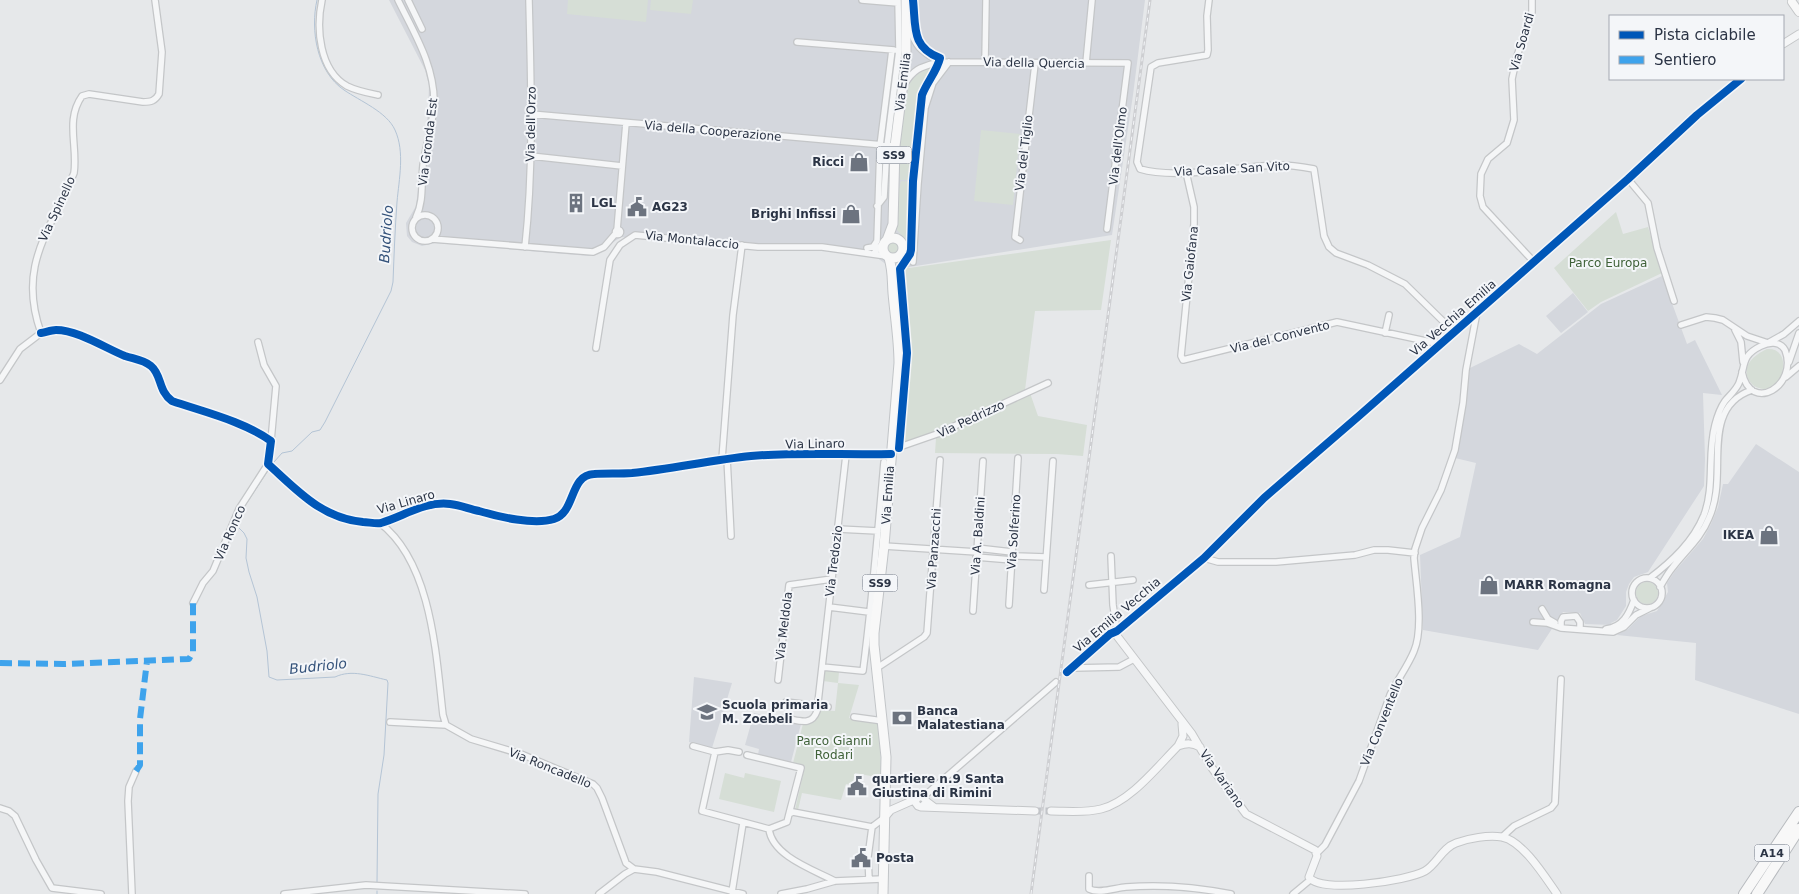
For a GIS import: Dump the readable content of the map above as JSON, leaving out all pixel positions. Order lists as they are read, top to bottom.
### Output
{
  "streets": {
    "highway": ["A14"],
    "main road": ["Via Emilia", "SS9"],
    "street": [
      "Via Soardi",
      "Via della Quercia",
      "Via dell'Orzo",
      "Via della Cooperazione",
      "Via Gronda Est",
      "Via dell'Olmo",
      "Via del Tiglio",
      "Via Casale San Vito",
      "Via Spinello",
      "Via Montalaccio",
      "Via Gaiofana",
      "Via Vecchia Emilia",
      "Via del Convento",
      "Via Pedrizzo",
      "Via Linaro",
      "Via Solferino",
      "Via Ronco",
      "Via A. Baldini",
      "Via Panzacchi",
      "Via Tredozio",
      "Via Emilia Vecchia",
      "Via Meldola",
      "Via Conventello",
      "Via Roncadello",
      "Via Variano"
    ]
  },
  "crossings": [
    ["Via Soardi", "Via Vecchia Emilia"],
    ["Via della Quercia", "Via Emilia"],
    ["Via della Quercia", "Via dell'Olmo"],
    ["Via della Quercia", "Via del Tiglio"],
    ["Via Emilia", "Via della Cooperazione"],
    ["Via Emilia", "Via Montalaccio"],
    ["Via Emilia", "Via Pedrizzo"],
    ["Via Emilia", "Via Linaro"],
    ["Via Emilia", "Via Panzacchi"],
    ["Via dell'Orzo", "Via della Cooperazione"],
    ["Via dell'Orzo", "Via Gronda Est"],
    ["Via Casale San Vito", "Via Gaiofana"],
    ["Via Casale San Vito", "Via Vecchia Emilia"],
    ["Via Gaiofana", "Via del Convento"],
    ["Via Vecchia Emilia", "Via del Convento"],
    ["Via Vecchia Emilia", "Via Emilia Vecchia"],
    ["Via Vecchia Emilia", "Via Conventello"],
    ["Via Pedrizzo", "Via Linaro"],
    ["Via Linaro", "Via Ronco"],
    ["Via Linaro", "Via Tredozio"],
    ["Via Tredozio", "Via Meldola"],
    ["Via Emilia Vecchia", "Via Variano"],
    ["Via Conventello", "Via Variano"]
  ],
  "water": ["Budriolo"],
  "parks": ["Parco Europa", "Parco Gianni Rodari"],
  "places": {
    "shop": [
      "Ricci",
      "Brighi Infissi",
      "IKEA",
      "MARR Romagna"
    ],
    "building": ["LGL"],
    "public building": ["AG23", "quartiere n.9 Santa Giustina di Rimini", "Posta"],
    "school or university": ["Scuola primaria M. Zoebeli"],
    "bank": ["Banca Malatestiana"]
  },
  "legend": ["Pista ciclabile", "Sentiero"]
}
